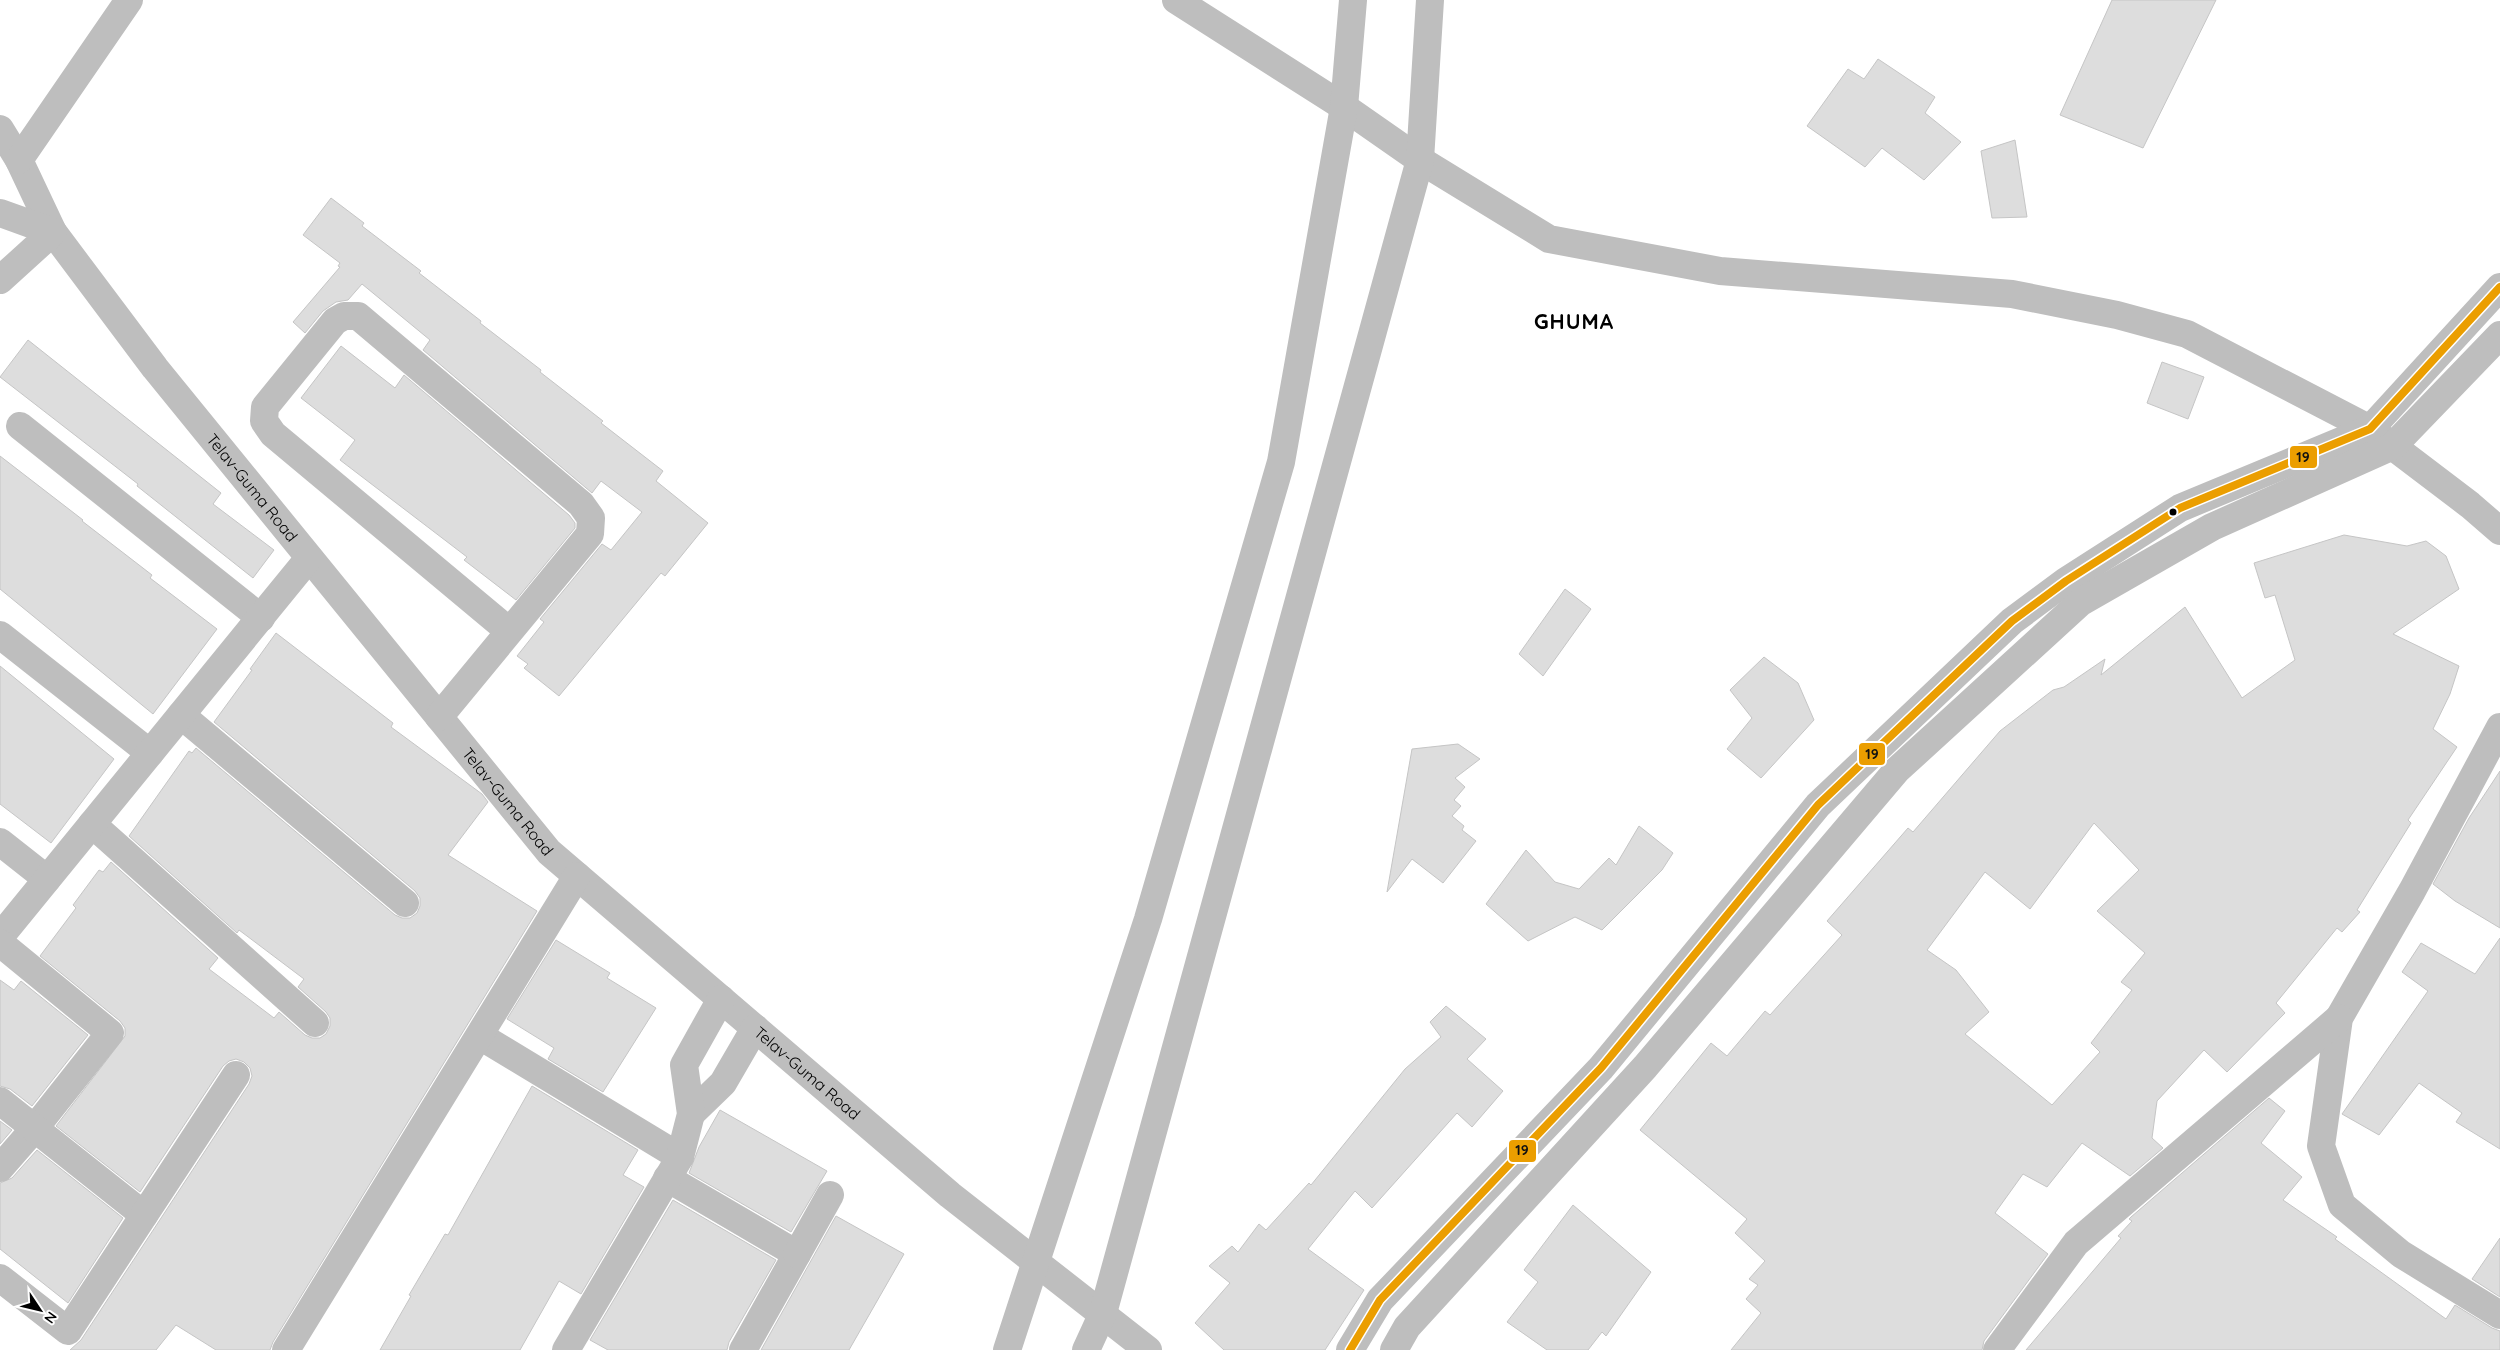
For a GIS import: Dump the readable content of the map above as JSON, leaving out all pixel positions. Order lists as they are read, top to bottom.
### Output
{
  "streets": {
    "street": ["Telav-Guma Road"]
  },
  "districts": ["GHUMA"],
  "lines": ["transit line 19"],
  "north": "bottom right"
}
